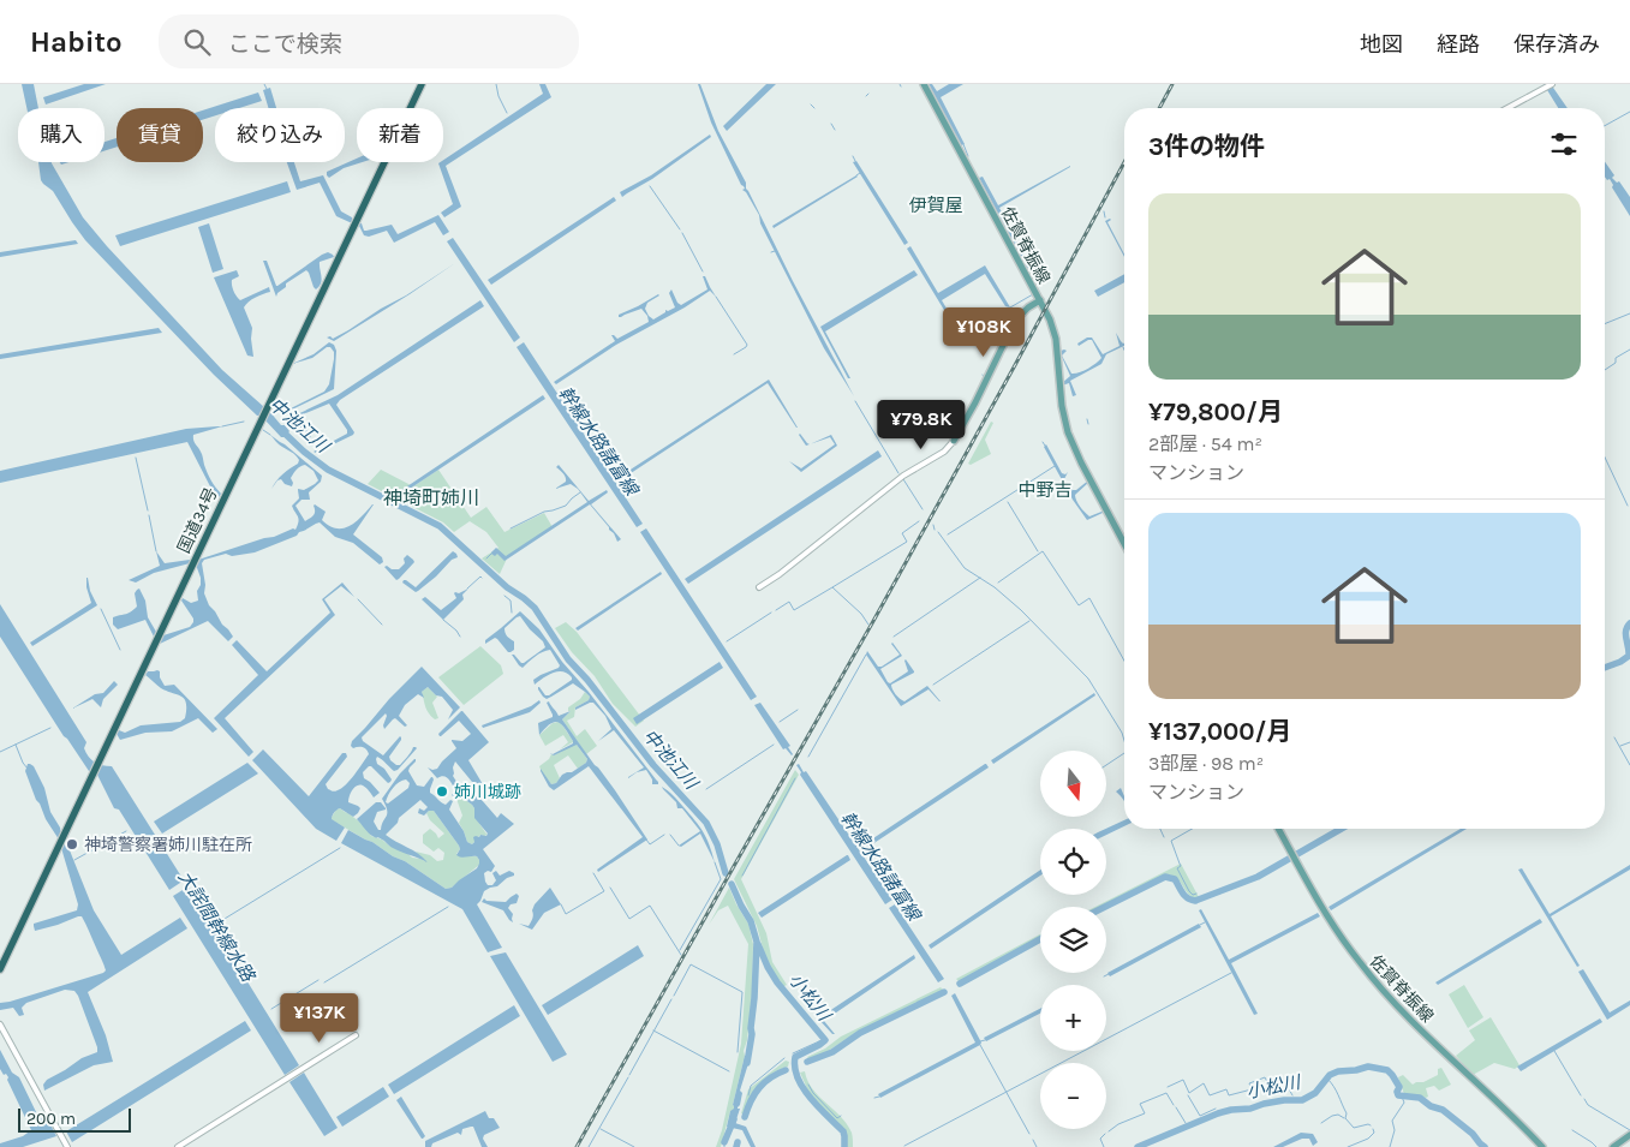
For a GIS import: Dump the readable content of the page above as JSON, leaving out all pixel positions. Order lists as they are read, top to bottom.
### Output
{
  "streets": {
    "highway": ["国道34号"],
    "main road": ["佐賀脊振線"]
  },
  "districts": ["伊賀屋", "中野吉", "神埼町姉川"],
  "water": [
    "中池江川",
    "幹線水路諸富線",
    "大詫間幹線水路",
    "小松川"
  ],
  "places": ["姉川城跡", "神埼警察署姉川駐在所"],
  "scale_bar": "200 m",
  "north": "bottom",
  "page": {
    "header": "Habito",
    "search": "ここで検索",
    "nav": ["地図", "経路", "保存済み"],
    "chip": [
      "購入",
      "賃貸",
      "絞り込み",
      "新着"
    ],
    "heading": "3件の物件",
    "list": [
      {
        "name": "¥79,800/月",
        "note": "2部屋 · 54 m² · マンション"
      },
      {
        "name": "¥137,000/月",
        "note": "3部屋 · 98 m² · マンション"
      }
    ],
    "price": ["¥108K", "¥79.8K", "¥137K"],
    "map_buttons": ["+", "−"],
    "scale": "200 m"
  }
}
